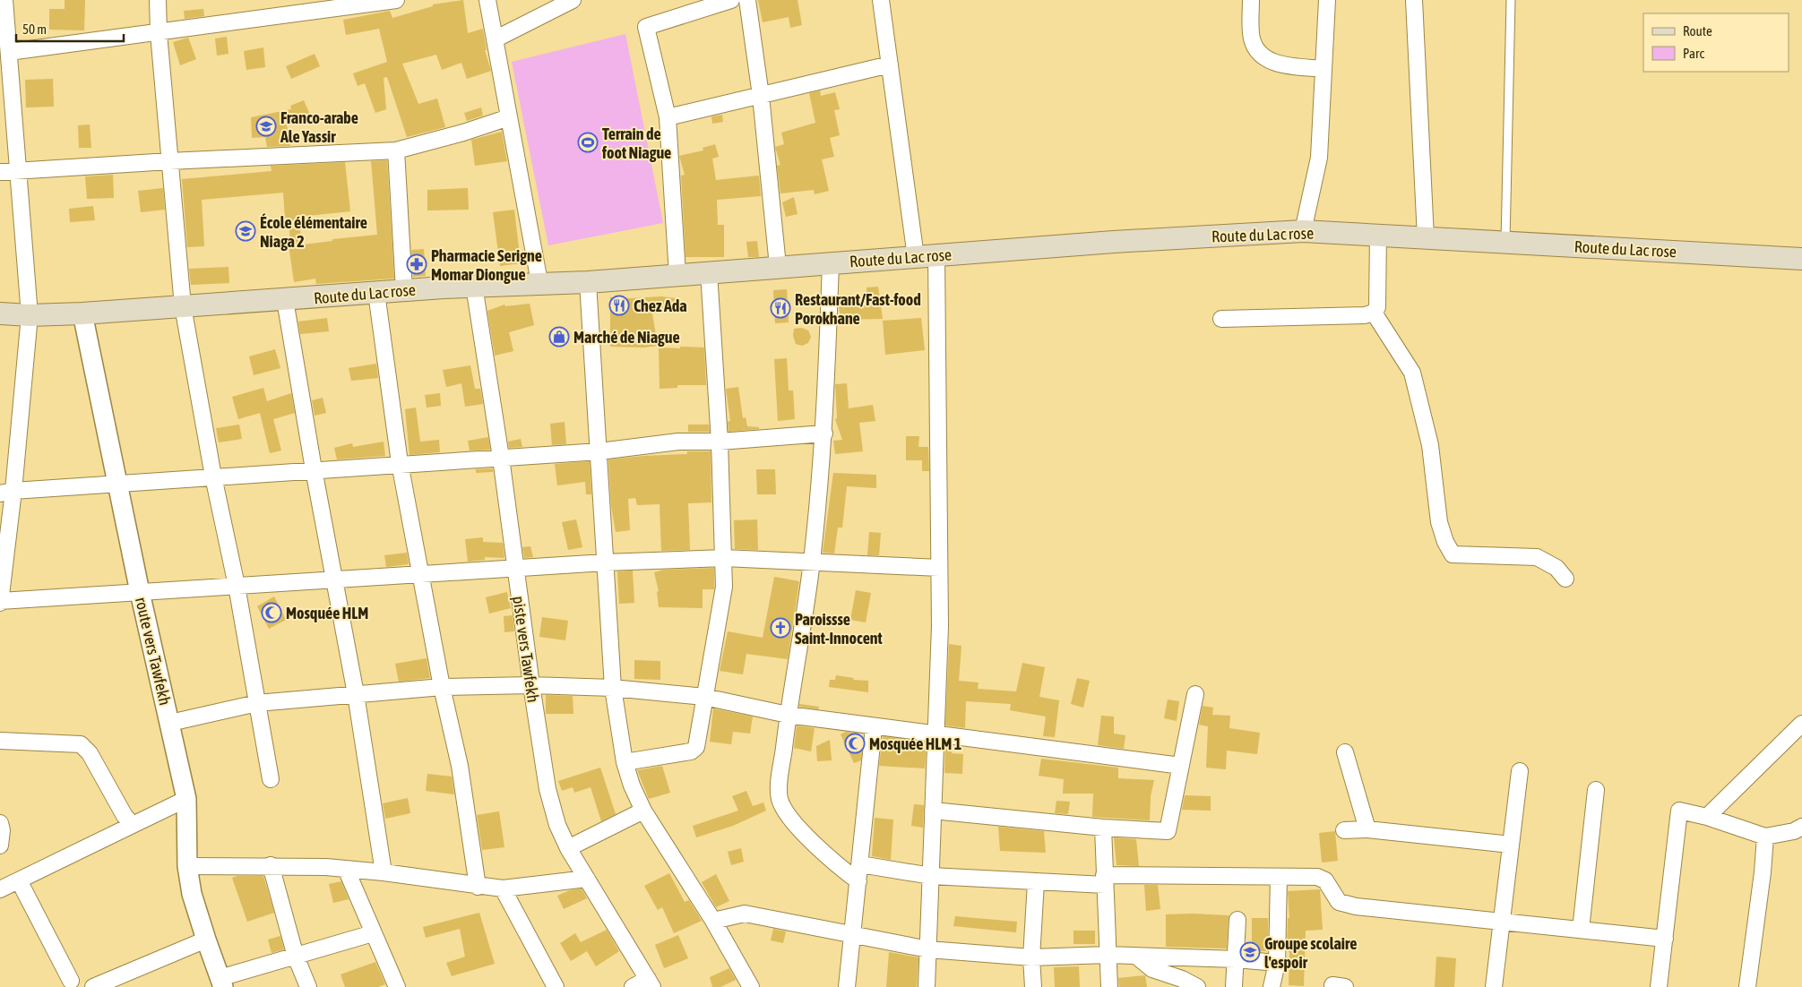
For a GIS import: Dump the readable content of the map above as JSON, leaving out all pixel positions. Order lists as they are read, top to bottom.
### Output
{
  "streets": {
    "main road": ["Route du Lac rose"],
    "street": ["piste vers Tawfekh", "route vers Tawfekh"]
  },
  "crossings": [
    ["Route du Lac rose", "piste vers Tawfekh"],
    ["Route du Lac rose", "route vers Tawfekh"]
  ],
  "places": {
    "school or university": ["Franco-arabe Ale Yassir", "École élémentaire Niaga 2", "Groupe scolaire l'espoir"],
    "sports": ["Terrain de foot Niague"],
    "pharmacy": ["Pharmacie Serigne Momar Diongue"],
    "restaurant": ["Chez Ada", "Restaurant/Fast-food Porokhane"],
    "shop": ["Marché de Niague"],
    "mosque": ["Mosquée HLM", "Mosquée HLM 1"],
    "church": ["Paroissse Saint-Innocent"]
  },
  "legend": ["Route", "Parc"],
  "scale_bar": "50 m"
}
